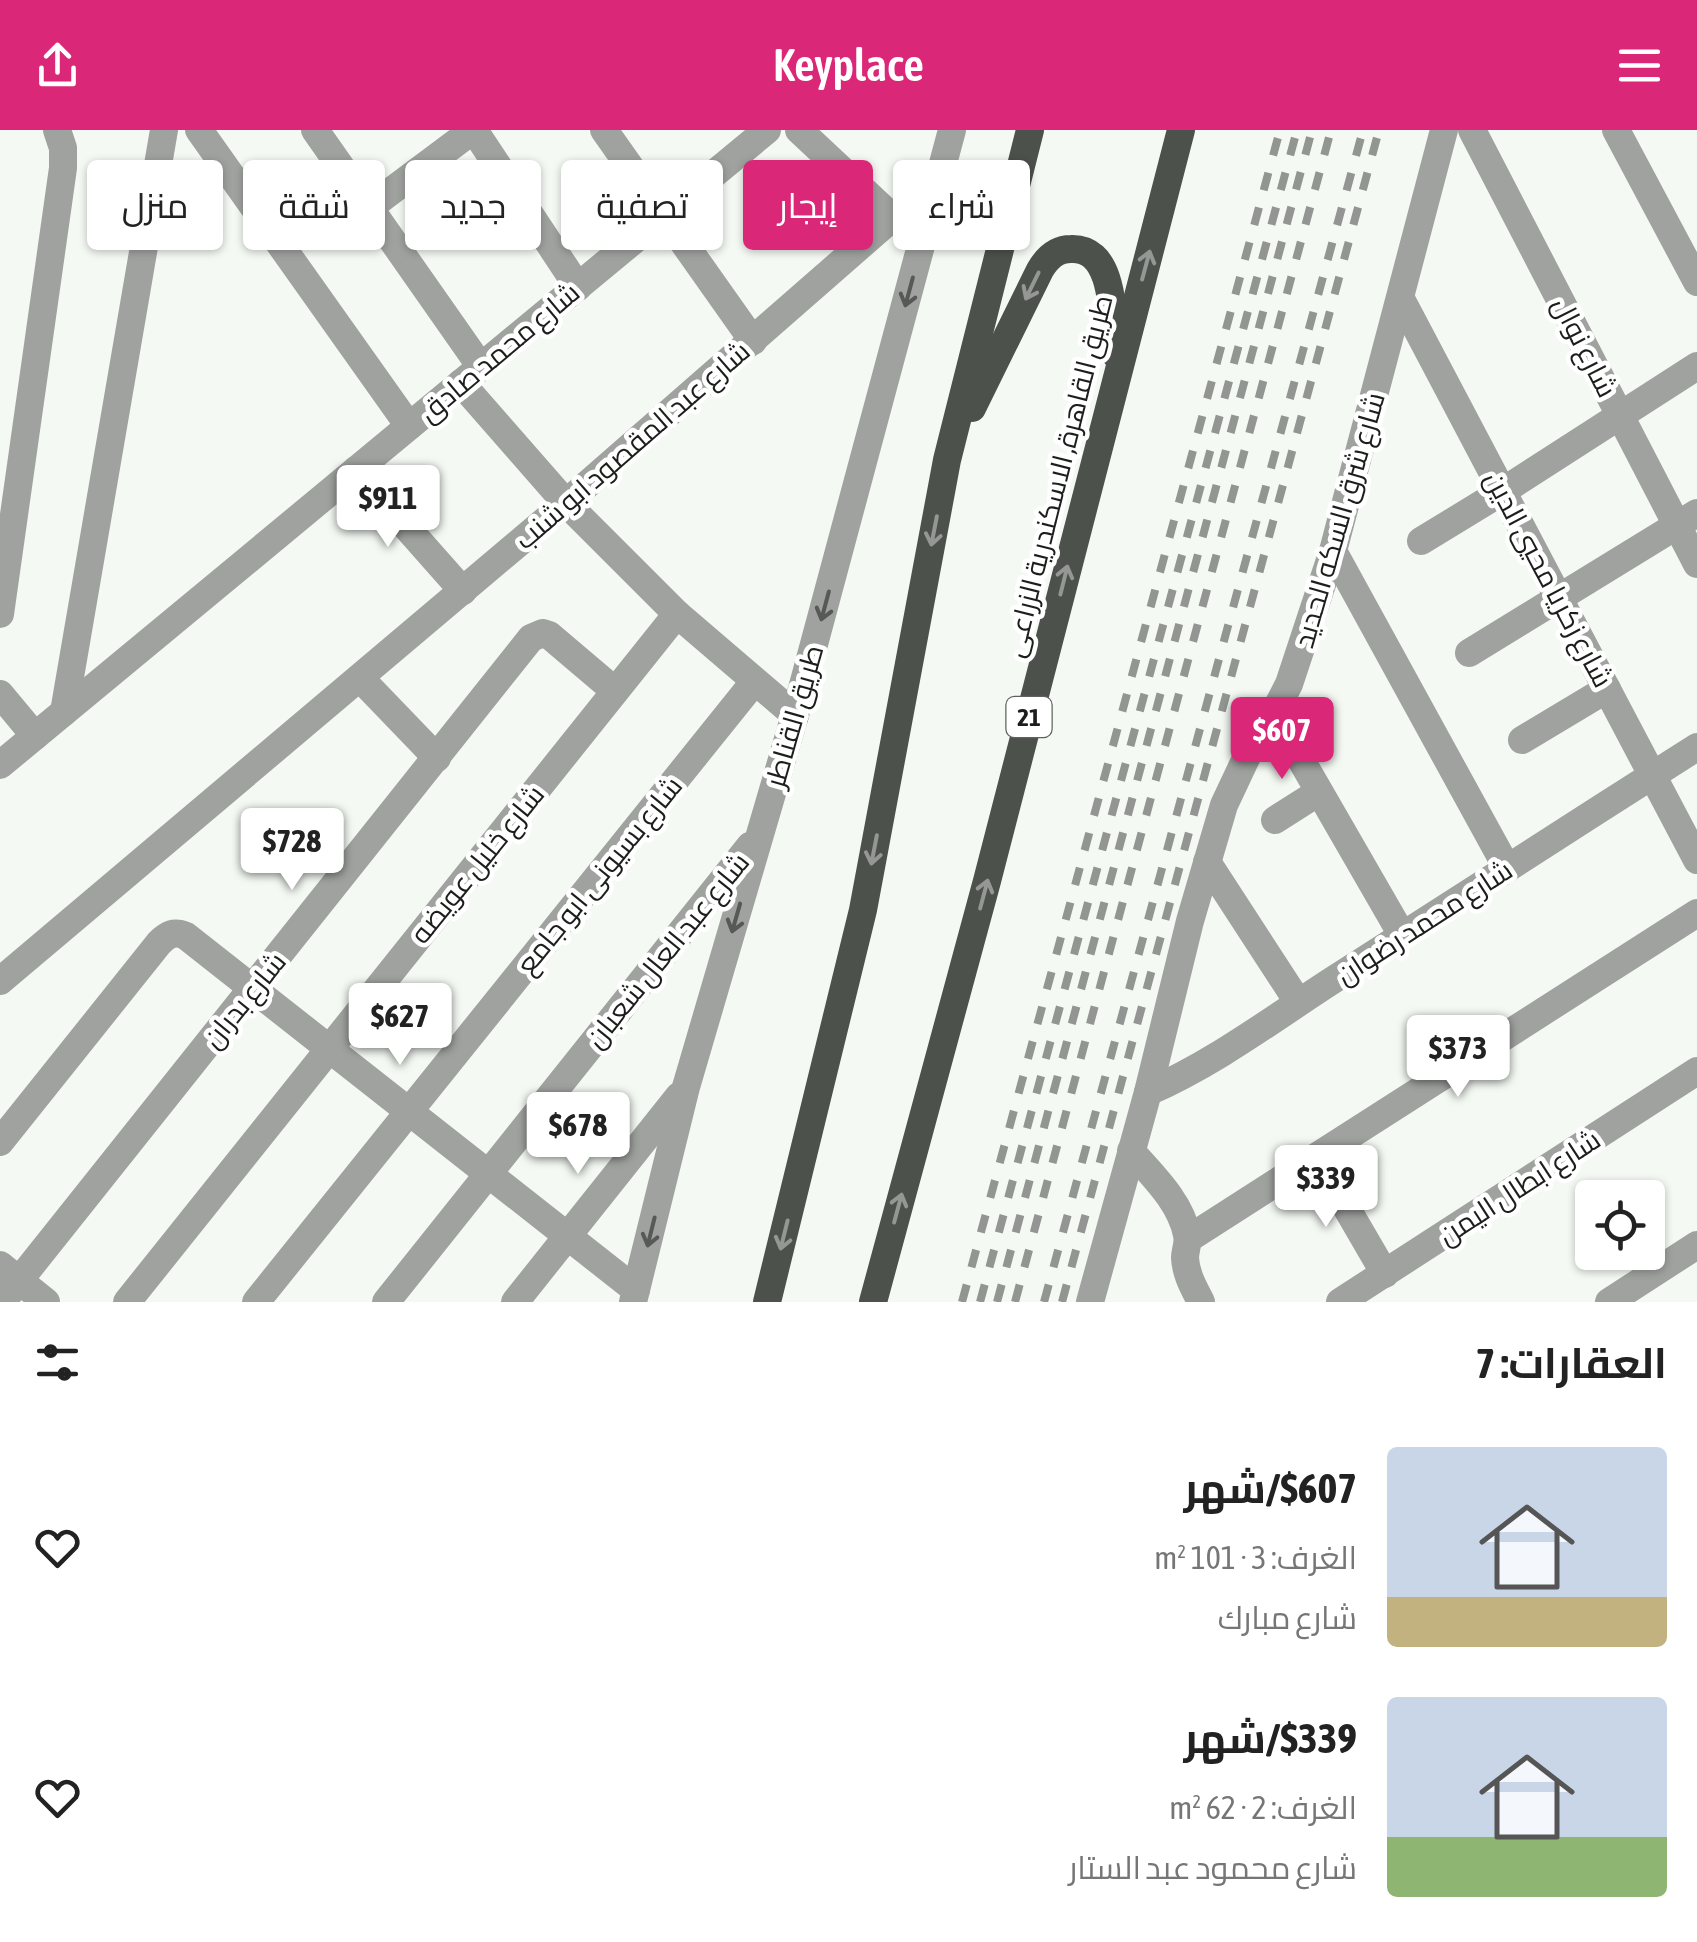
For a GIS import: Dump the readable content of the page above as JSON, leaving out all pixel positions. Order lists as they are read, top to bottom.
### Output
{
  "streets": {
    "highway": ["طريق القاهرة, الاسكندرية الزراعى", "21"],
    "street": [
      "شارع نوال",
      "شارع محمد صادق",
      "شارع عبد المقصود ابو شنب",
      "شارع شرق السكه الحديد",
      "شارع زكريا محيي الدين",
      "طريق القناطر",
      "شارع خليل عويضه",
      "شارع بسيونى ابو جامع",
      "شارع محمد رضوان",
      "شارع عبد العال شعبان",
      "شارع بدران",
      "شارع ابطال اليمن"
    ]
  },
  "crossings": [
    ["شارع شرق السكه الحديد", "شارع زكريا محيي الدين"],
    ["شارع شرق السكه الحديد", "شارع محمد رضوان"],
    ["شارع زكريا محيي الدين", "شارع محمد رضوان"],
    ["طريق القناطر", "شارع عبد العال شعبان"],
    ["شارع خليل عويضه", "شارع بدران"]
  ],
  "one_way": ["طريق القناطر"],
  "page": {
    "header": "Keyplace",
    "chip": [
      "شراء",
      "إيجار",
      "تصفية",
      "جديد",
      "شقة",
      "منزل"
    ],
    "price": [
      "$911",
      "$607",
      "$728",
      "$627",
      "$373",
      "$678",
      "$339"
    ],
    "heading": "العقارات: 7",
    "list": [
      {
        "name": "$607/شهر",
        "note": "الغرف: 3 · 101 m² · شارع مبارك"
      },
      {
        "name": "$339/شهر",
        "note": "الغرف: 2 · 62 m² · شارع محمود عبد الستار"
      }
    ]
  }
}
